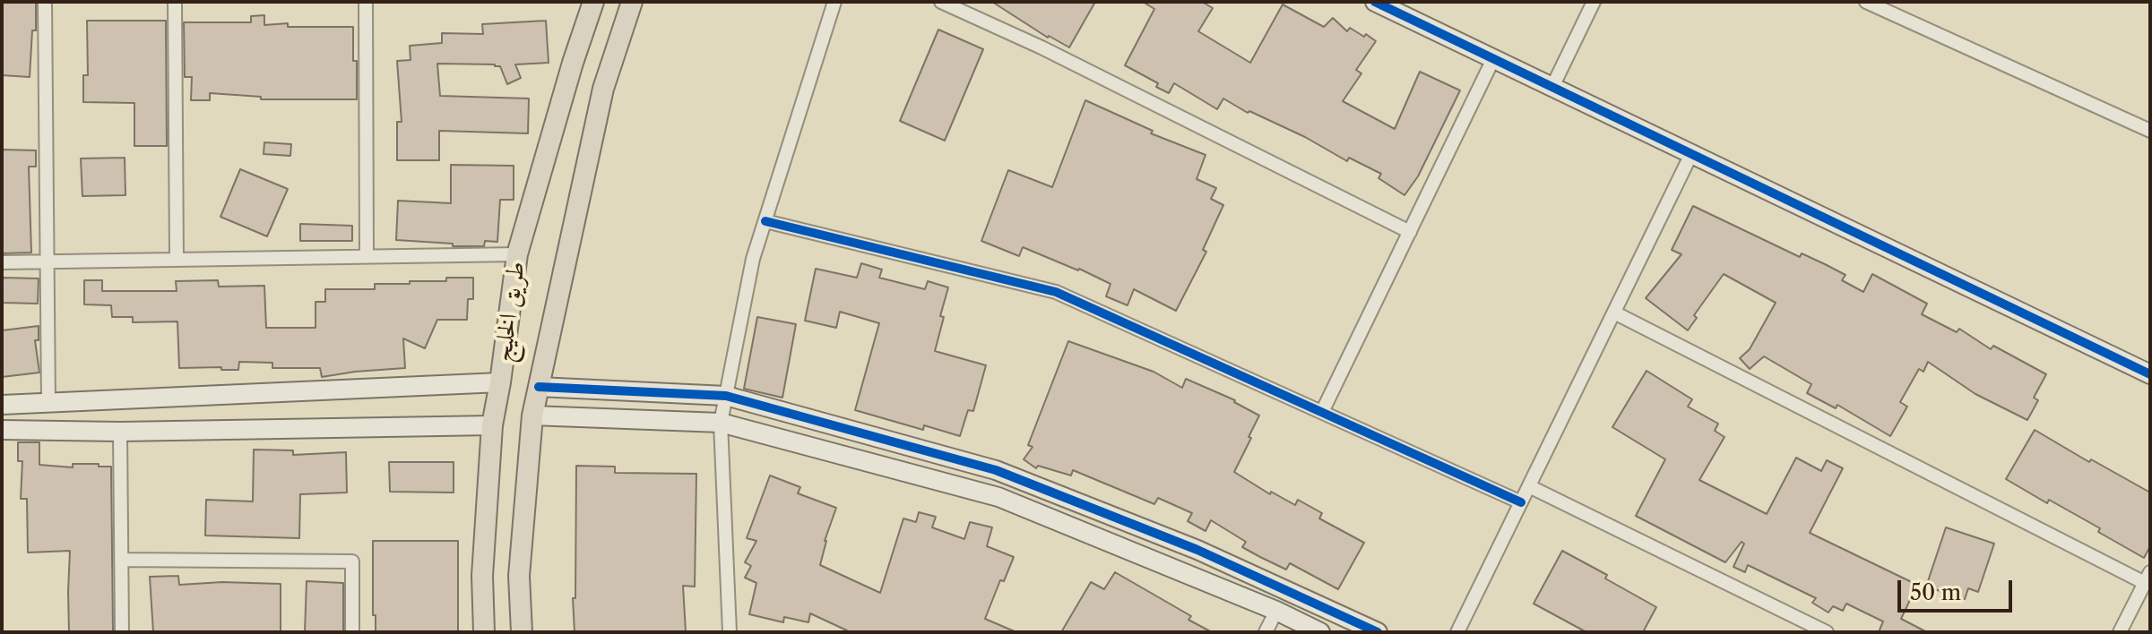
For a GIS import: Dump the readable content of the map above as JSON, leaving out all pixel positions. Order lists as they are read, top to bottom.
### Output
{
  "streets": {
    "main road": ["طريق الخليج"]
  },
  "scale_bar": "50 m"
}
